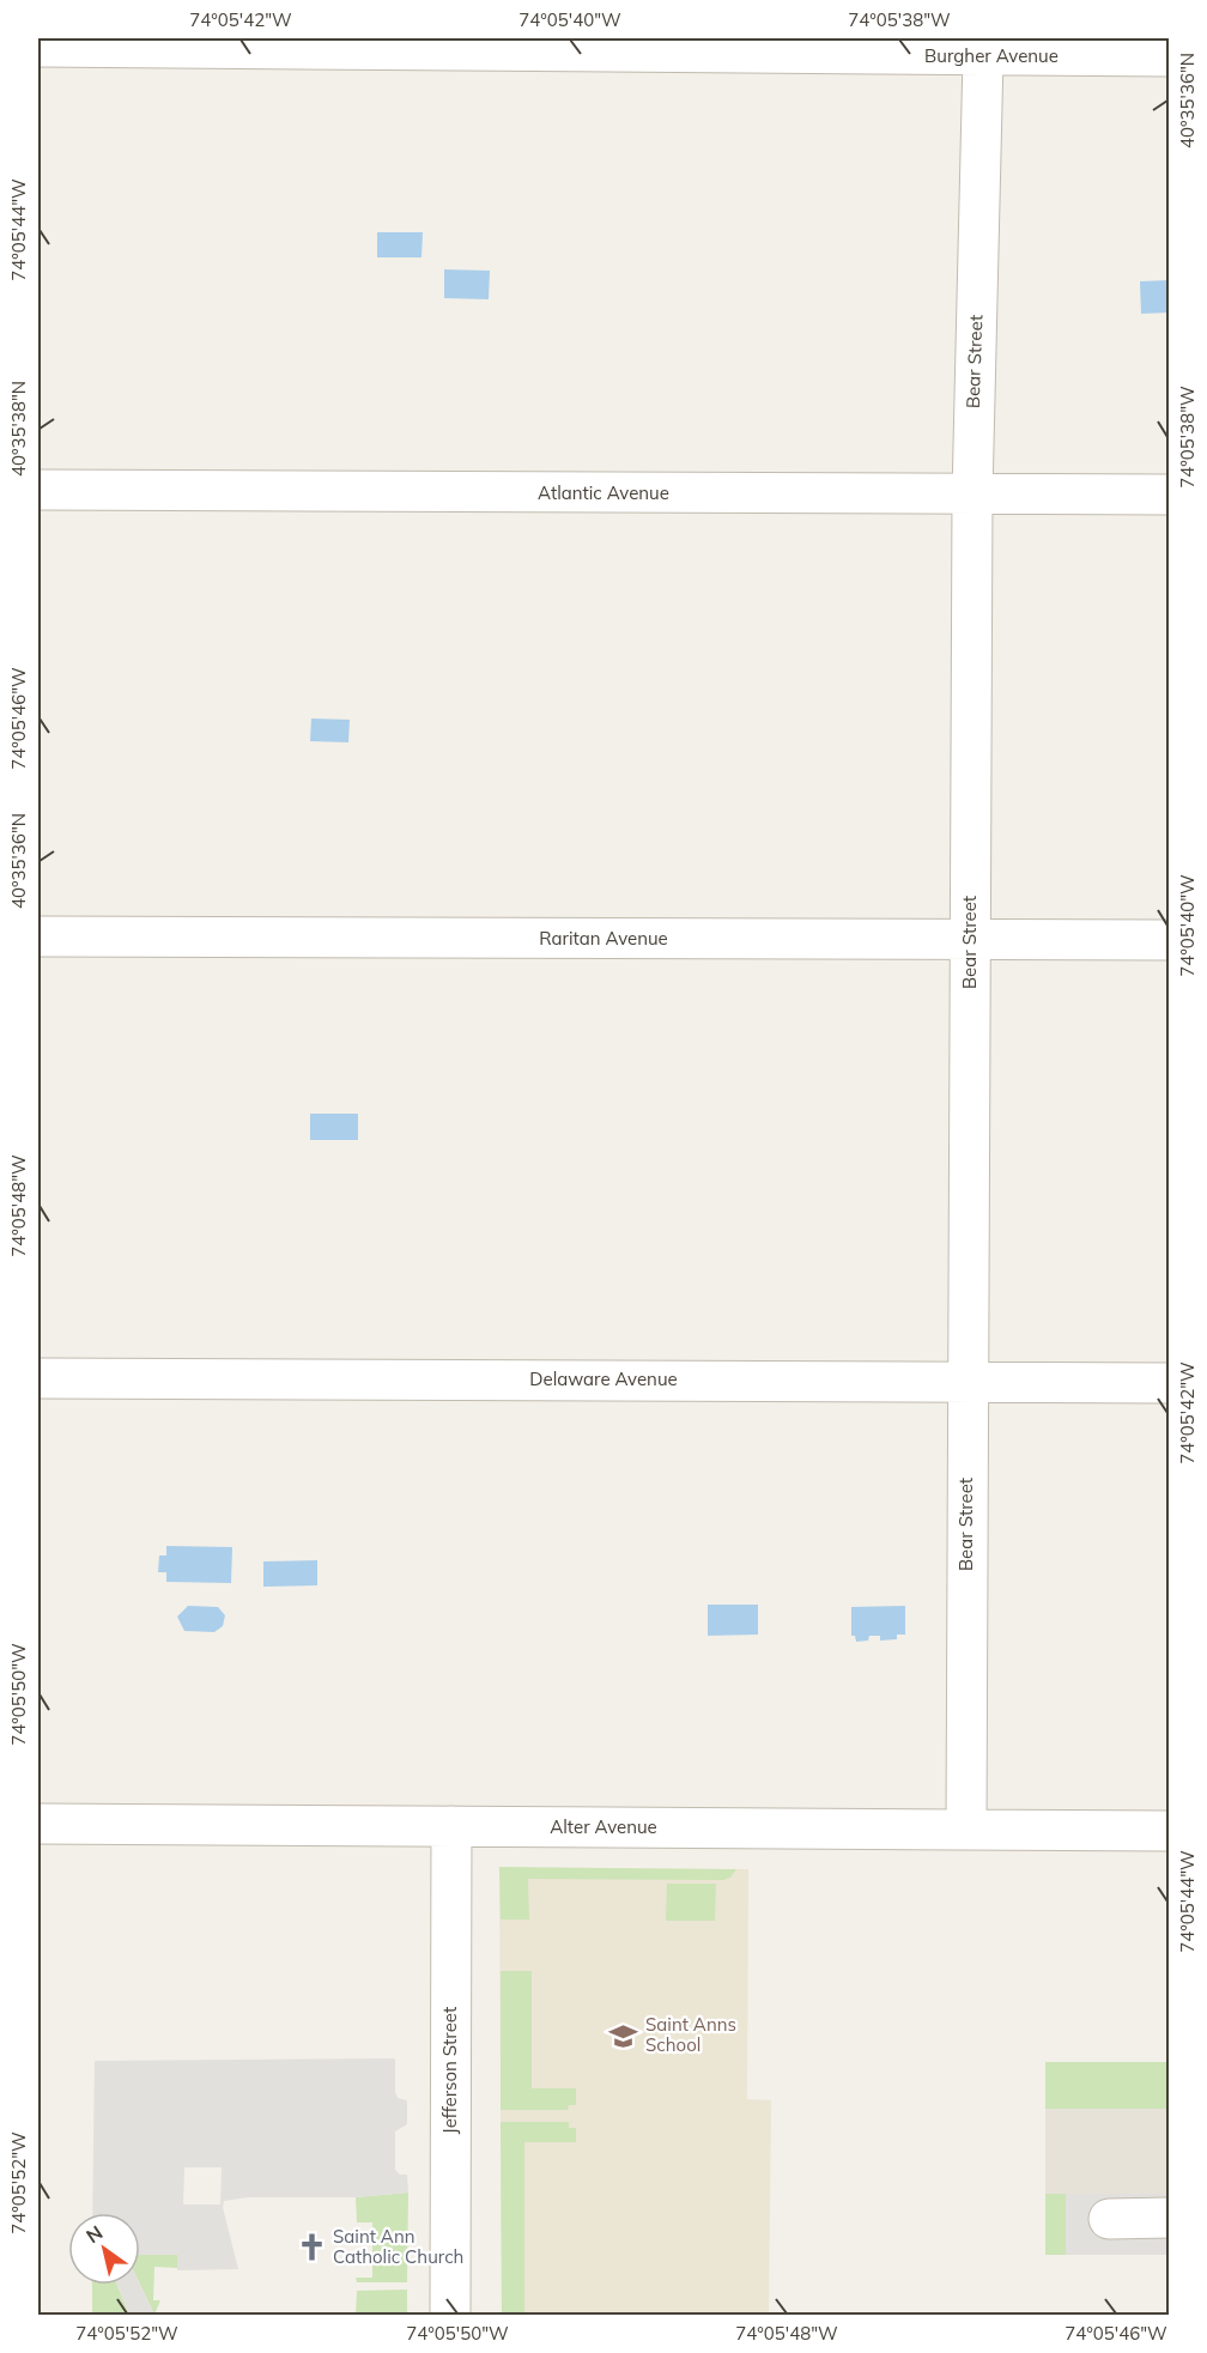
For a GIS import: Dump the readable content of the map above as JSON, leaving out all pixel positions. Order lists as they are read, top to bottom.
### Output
{
  "streets": {
    "street": [
      "Burgher Avenue",
      "Bear Street",
      "Atlantic Avenue",
      "Raritan Avenue",
      "Delaware Avenue",
      "Alter Avenue",
      "Jefferson Street"
    ]
  },
  "crossings": [
    ["Burgher Avenue", "Bear Street"],
    ["Bear Street", "Atlantic Avenue"],
    ["Bear Street", "Raritan Avenue"],
    ["Bear Street", "Delaware Avenue"],
    ["Bear Street", "Alter Avenue"],
    ["Alter Avenue", "Jefferson Street"]
  ],
  "places": {
    "school or university": ["Saint Anns School"],
    "church": ["Saint Ann Catholic Church"]
  },
  "north": "top left",
  "coordinates": [
    "74°05'42\"W",
    "74°05'40\"W",
    "74°05'38\"W",
    "40°35'36\"N",
    "74°05'44\"W",
    "40°35'38\"N",
    "74°05'46\"W",
    "74°05'48\"W",
    "74°05'50\"W",
    "74°05'52\"W"
  ]
}
